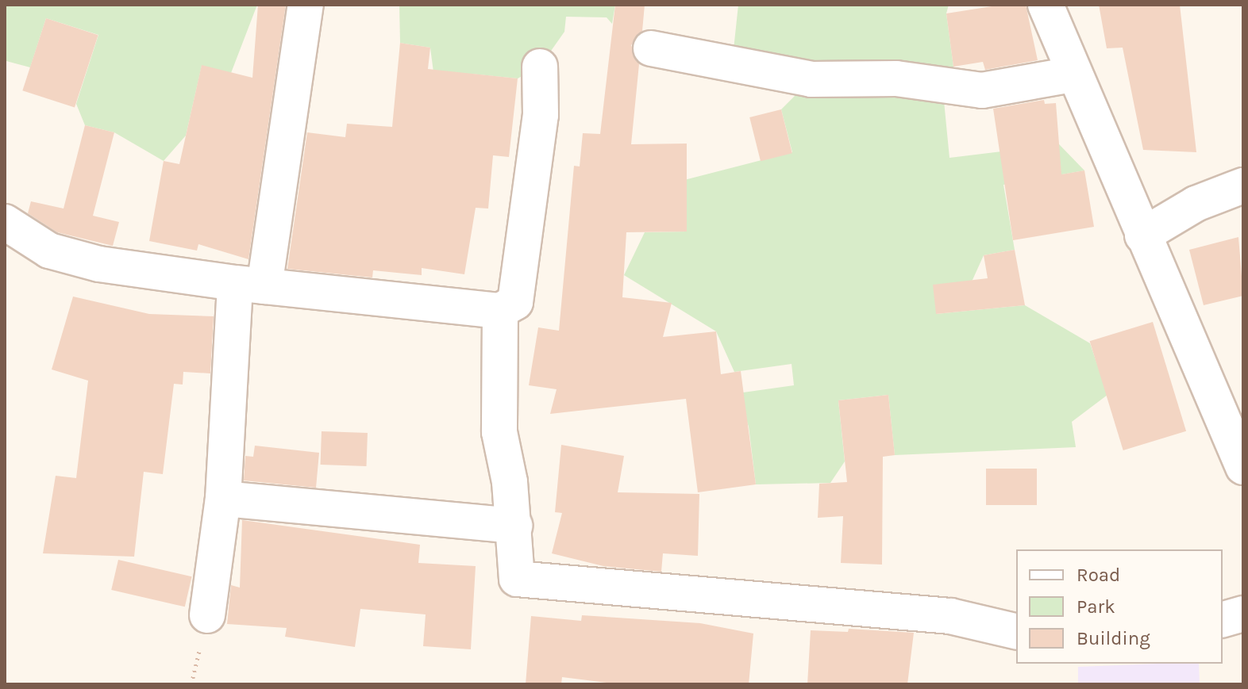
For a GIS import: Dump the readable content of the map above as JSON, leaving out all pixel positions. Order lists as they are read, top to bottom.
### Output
{
  "legend": ["Road", "Park", "Building"]
}
